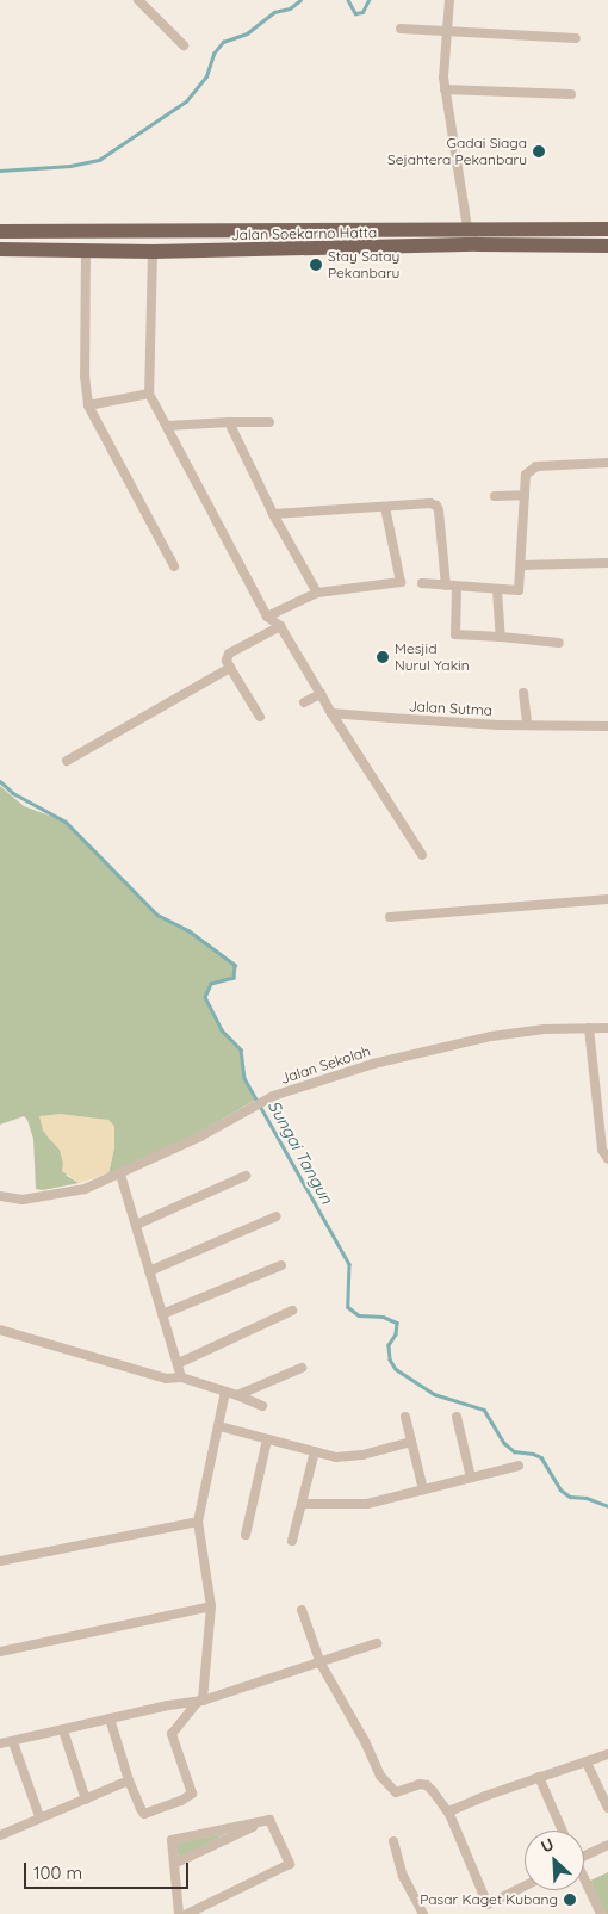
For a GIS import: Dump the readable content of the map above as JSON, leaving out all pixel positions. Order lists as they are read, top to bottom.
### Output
{
  "streets": {
    "main road": ["Jalan Soekarno Hatta"],
    "street": ["Jalan Sutma", "Jalan Sekolah"]
  },
  "water": ["Sungai Tangun"],
  "places": [
    "Gadai Siaga Sejahtera Pekanbaru",
    "Stay Satay Pekanbaru",
    "Mesjid Nurul Yakin",
    "Pasar Kaget Kubang"
  ],
  "scale_bar": "100 m",
  "north": "top left"
}
